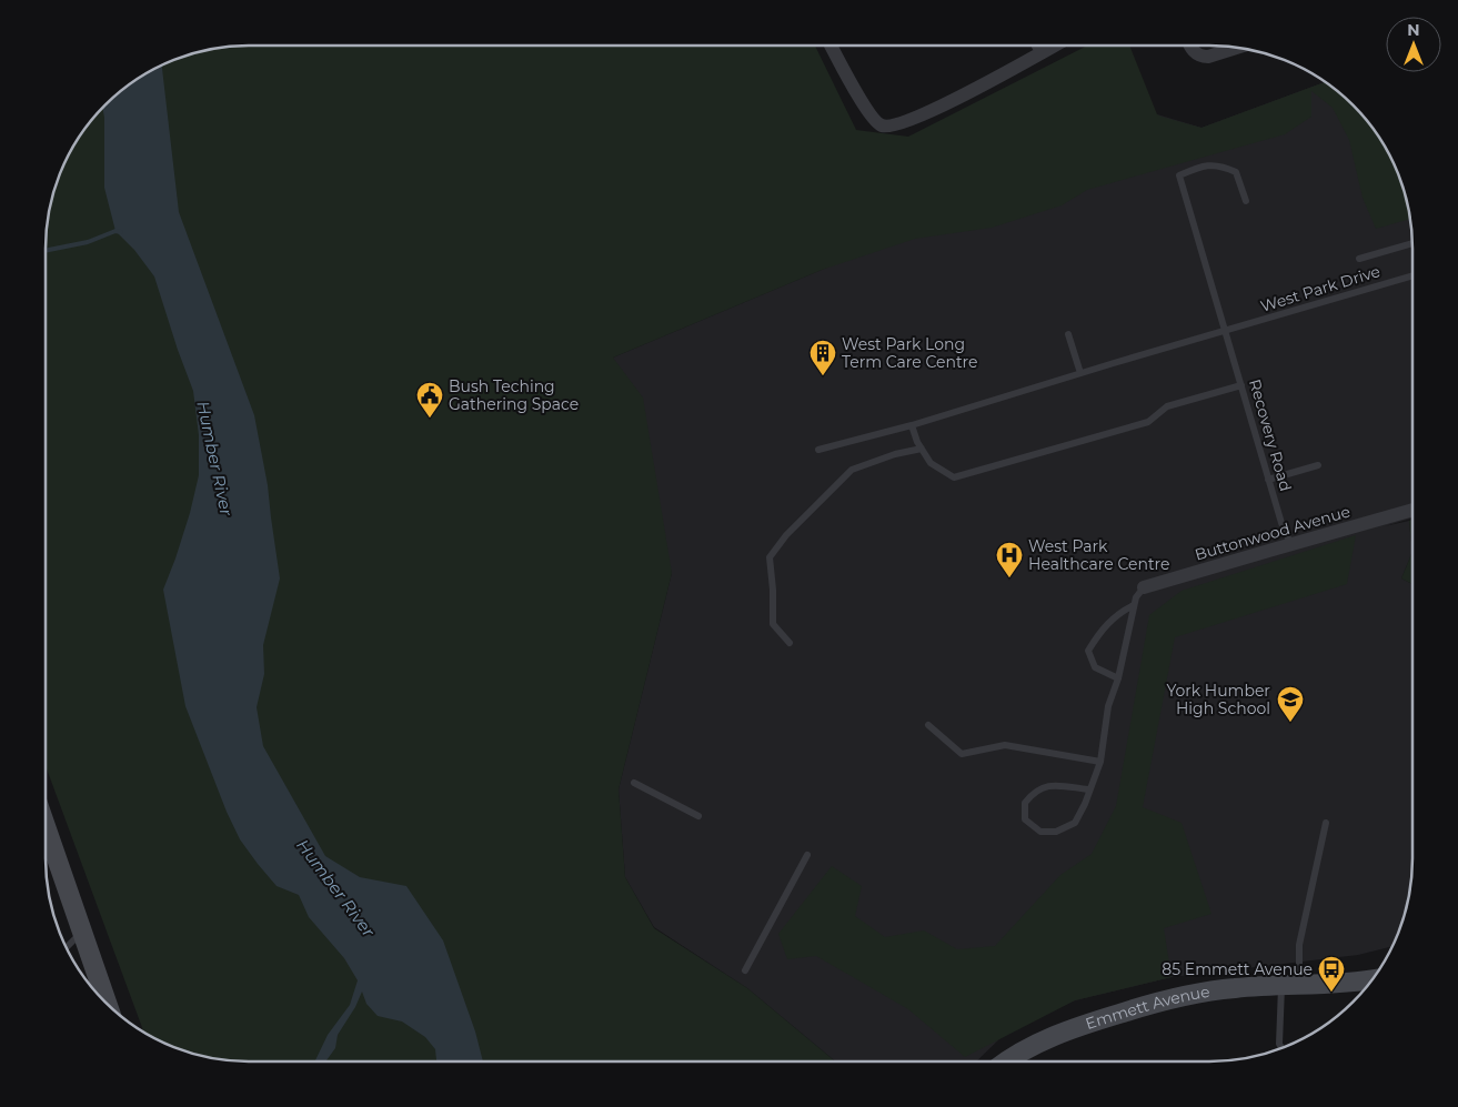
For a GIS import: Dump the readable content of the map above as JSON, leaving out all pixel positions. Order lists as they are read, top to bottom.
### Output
{
  "streets": {
    "street": ["Buttonwood Avenue", "Emmett Avenue"],
    "lane": ["West Park Drive", "Recovery Road"]
  },
  "crossings": [
    ["West Park Drive", "Recovery Road"],
    ["Recovery Road", "Buttonwood Avenue"]
  ],
  "water": ["Humber River"],
  "places": {
    "building": ["West Park Long Term Care Centre"],
    "public building": ["Bush Teching Gathering Space"],
    "hospital": ["West Park Healthcare Centre"],
    "school or university": ["York Humber High School"],
    "bus stop": ["85 Emmett Avenue"]
  },
  "north": "top"
}
